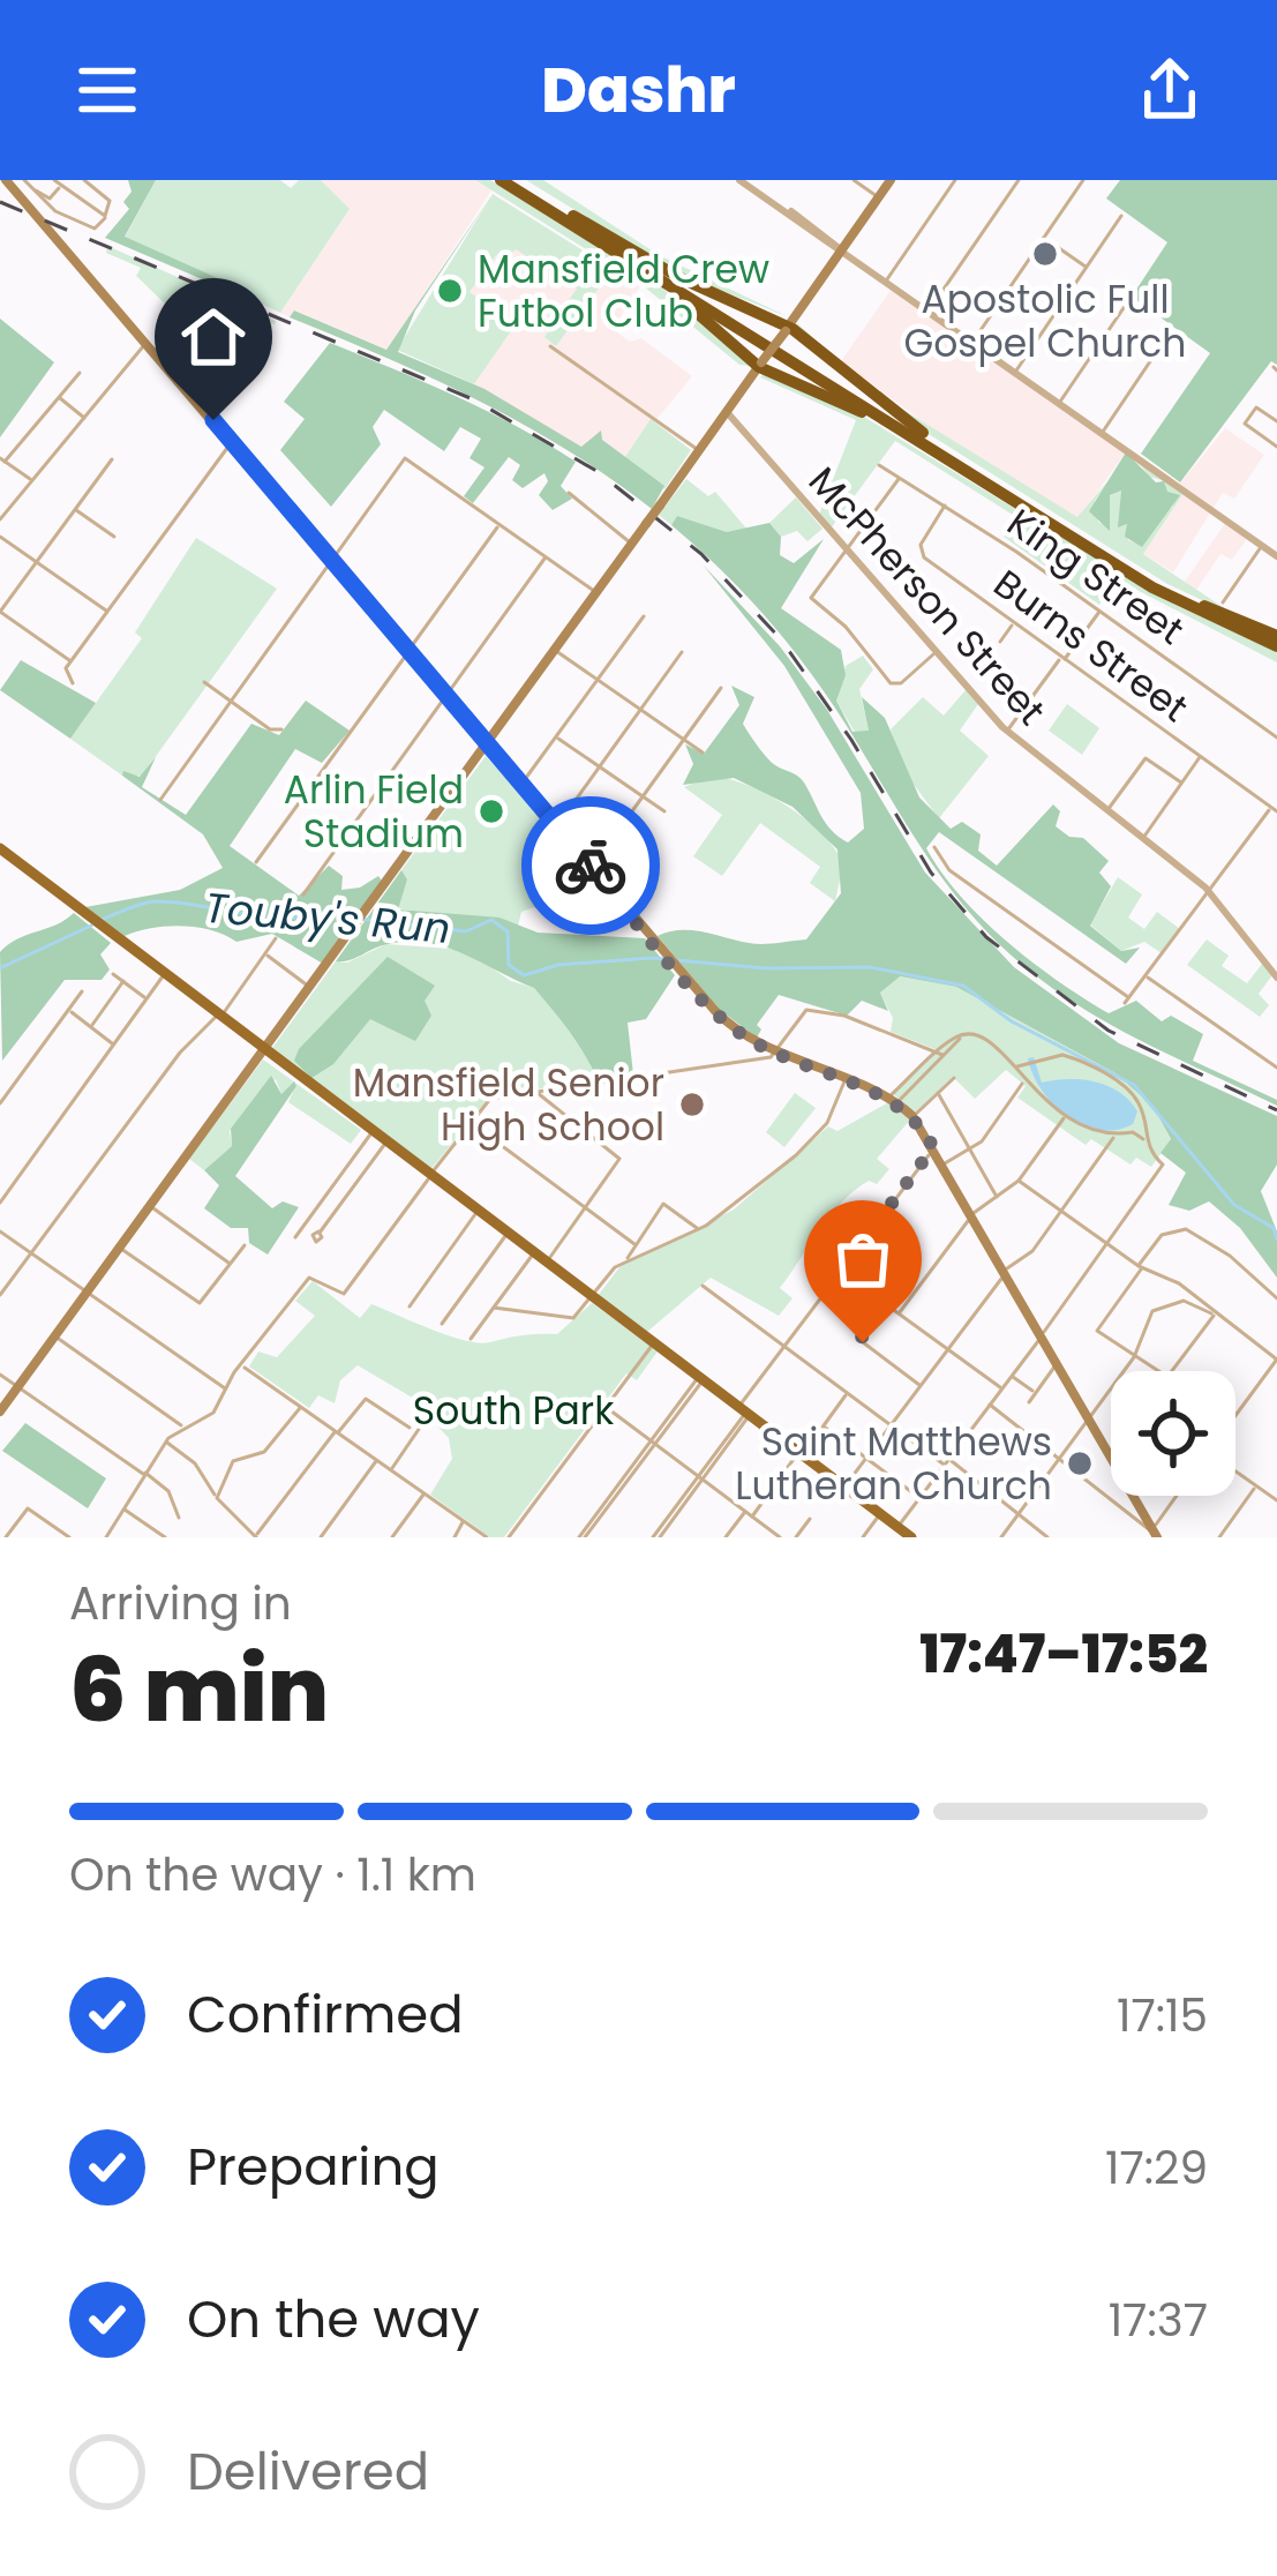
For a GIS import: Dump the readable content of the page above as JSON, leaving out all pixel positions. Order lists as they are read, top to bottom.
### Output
{
  "streets": {
    "street": ["King Street", "McPherson Street", "Burns Street"]
  },
  "crossings": [
    ["King Street", "Burns Street"]
  ],
  "water": ["Touby's Run"],
  "parks": ["South Park"],
  "places": [
    "Apostolic Full Gospel Church",
    "Mansfield Crew Futbol Club",
    "Arlin Field Stadium",
    "Mansfield Senior High School",
    "Saint Matthews Lutheran Church"
  ],
  "page": {
    "header": "Dashr",
    "heading": ["6 min", "Arriving in", "17:47–17:52"],
    "bar": "On the way · 1.1 km",
    "list": [
      ["Confirmed", "17:15"],
      ["Preparing", "17:29"],
      ["On the way", "17:37"],
      "Delivered"
    ]
  }
}
